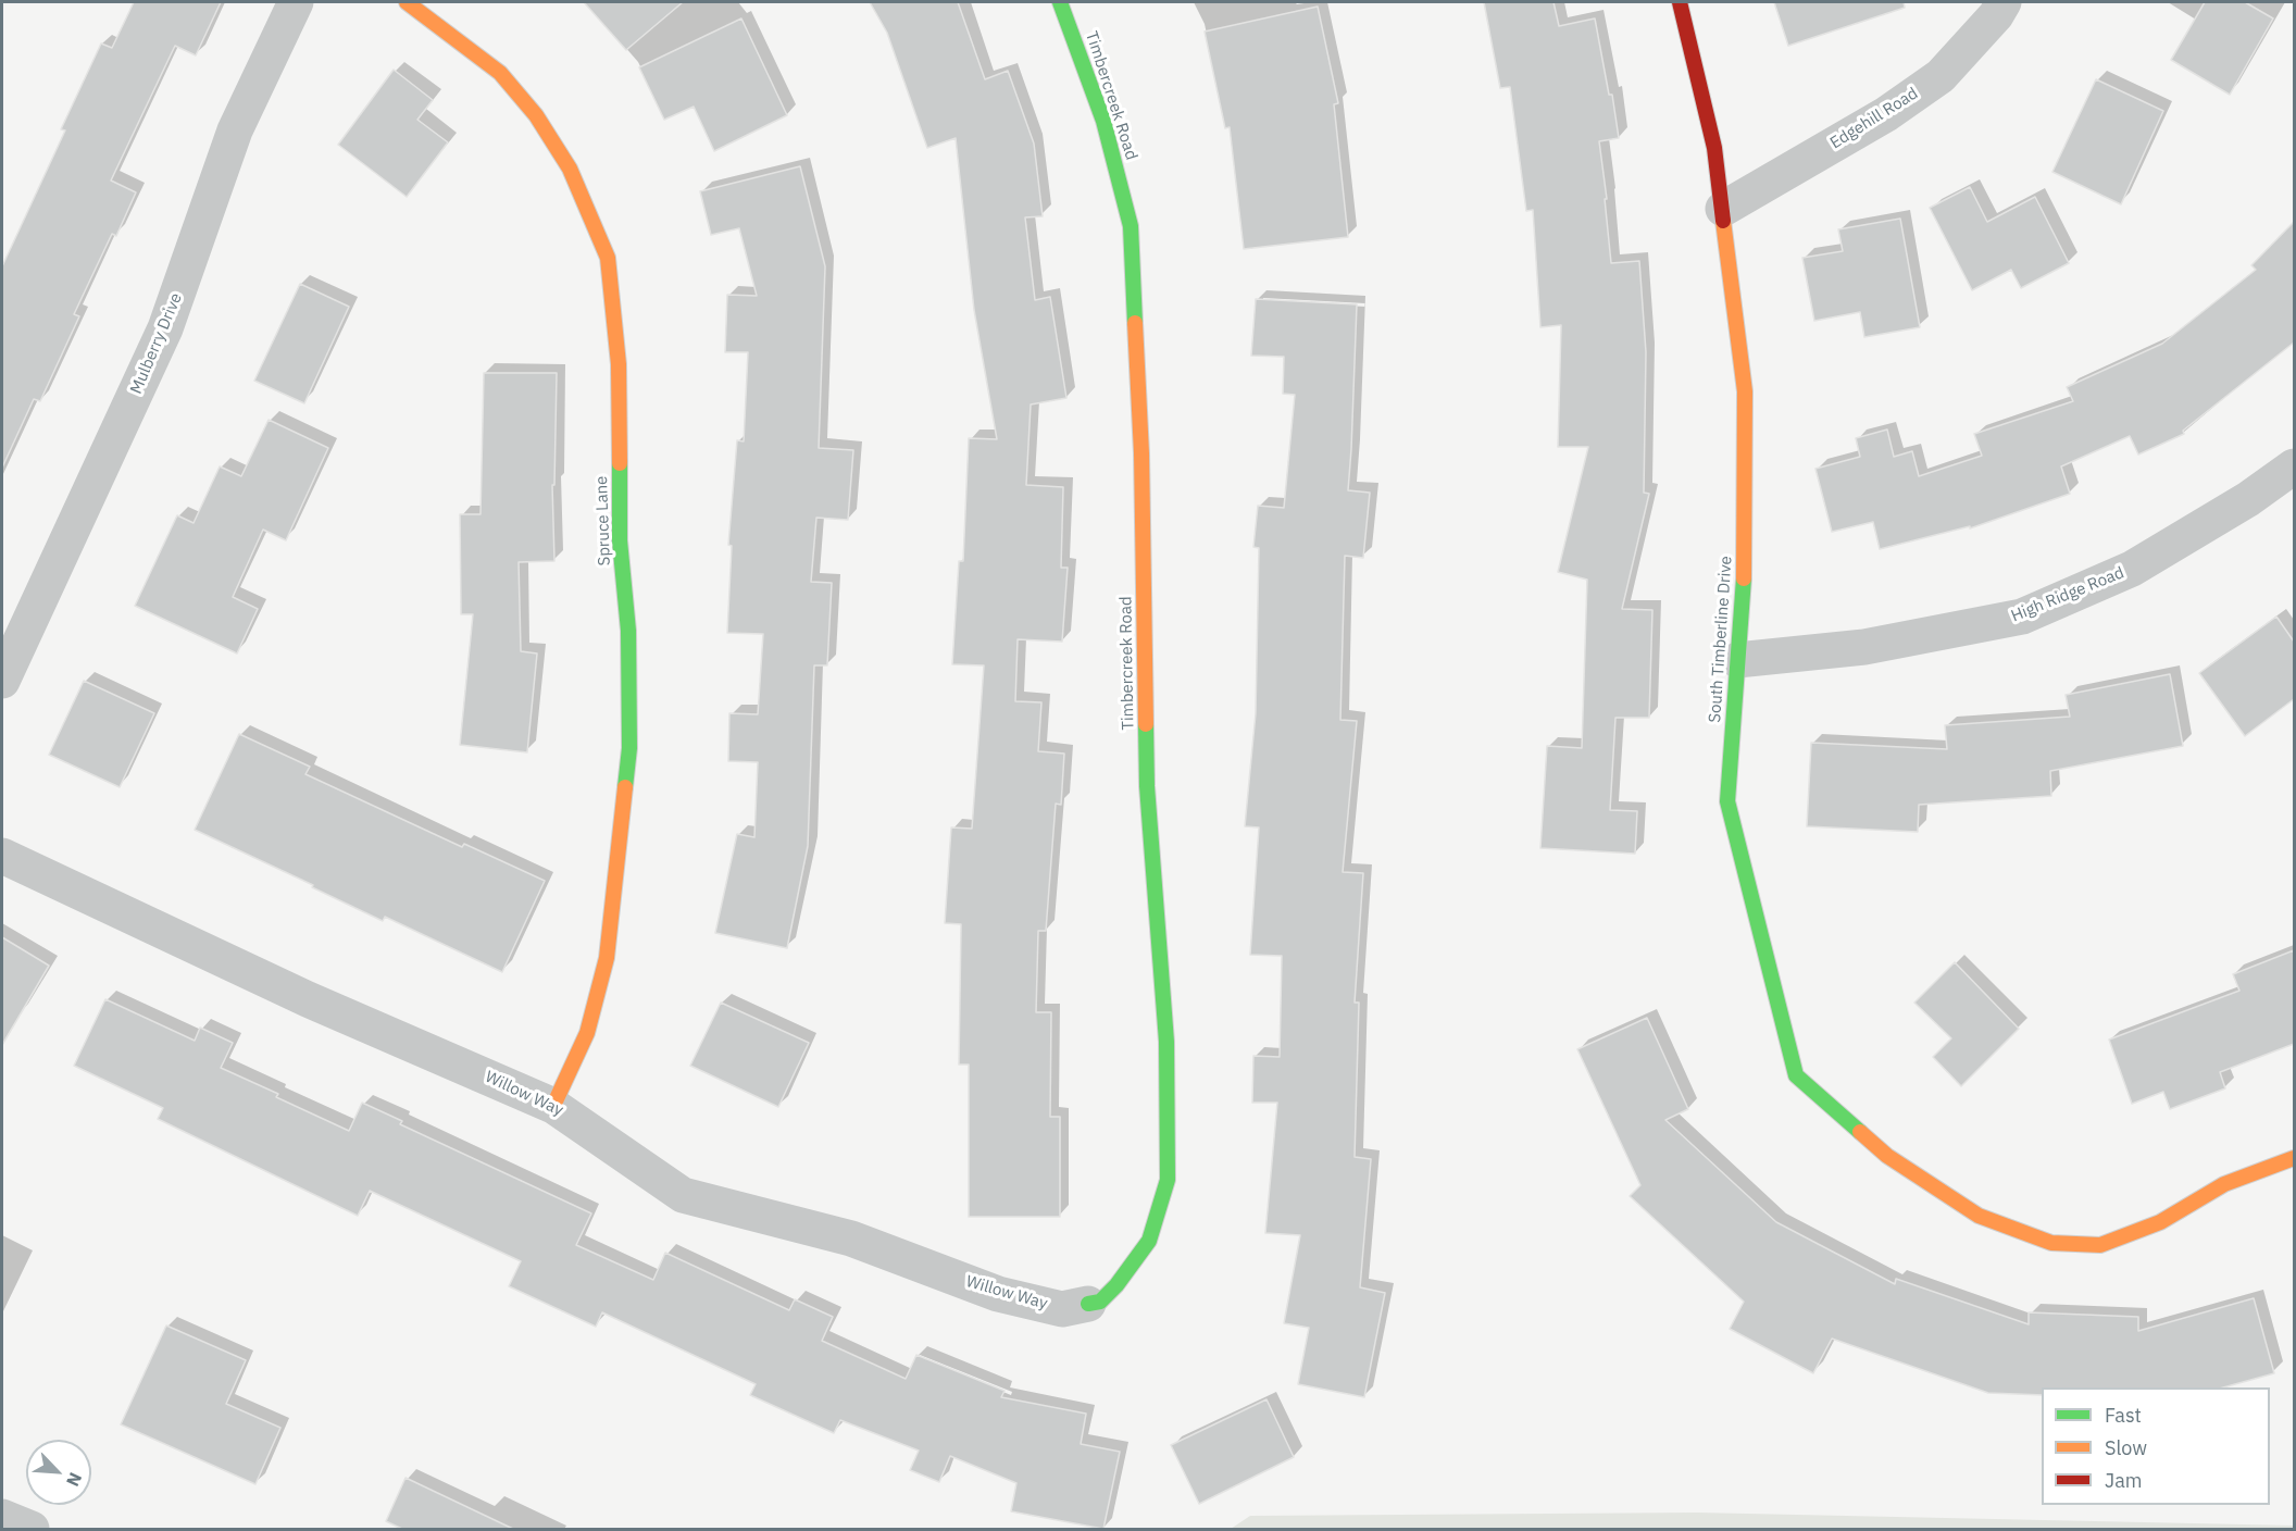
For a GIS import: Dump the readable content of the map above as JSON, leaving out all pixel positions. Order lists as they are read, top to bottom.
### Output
{
  "streets": {
    "street": [
      "Timbercreek Road",
      "Edgehill Road",
      "Mulberry Drive",
      "Spruce Lane",
      "High Ridge Road",
      "South Timberline Drive",
      "Willow Way"
    ]
  },
  "crossings": [
    ["Timbercreek Road", "Willow Way"],
    ["Edgehill Road", "South Timberline Drive"],
    ["Spruce Lane", "Willow Way"],
    ["High Ridge Road", "South Timberline Drive"]
  ],
  "legend": ["Fast", "Slow", "Jam"],
  "north": "bottom right"
}
